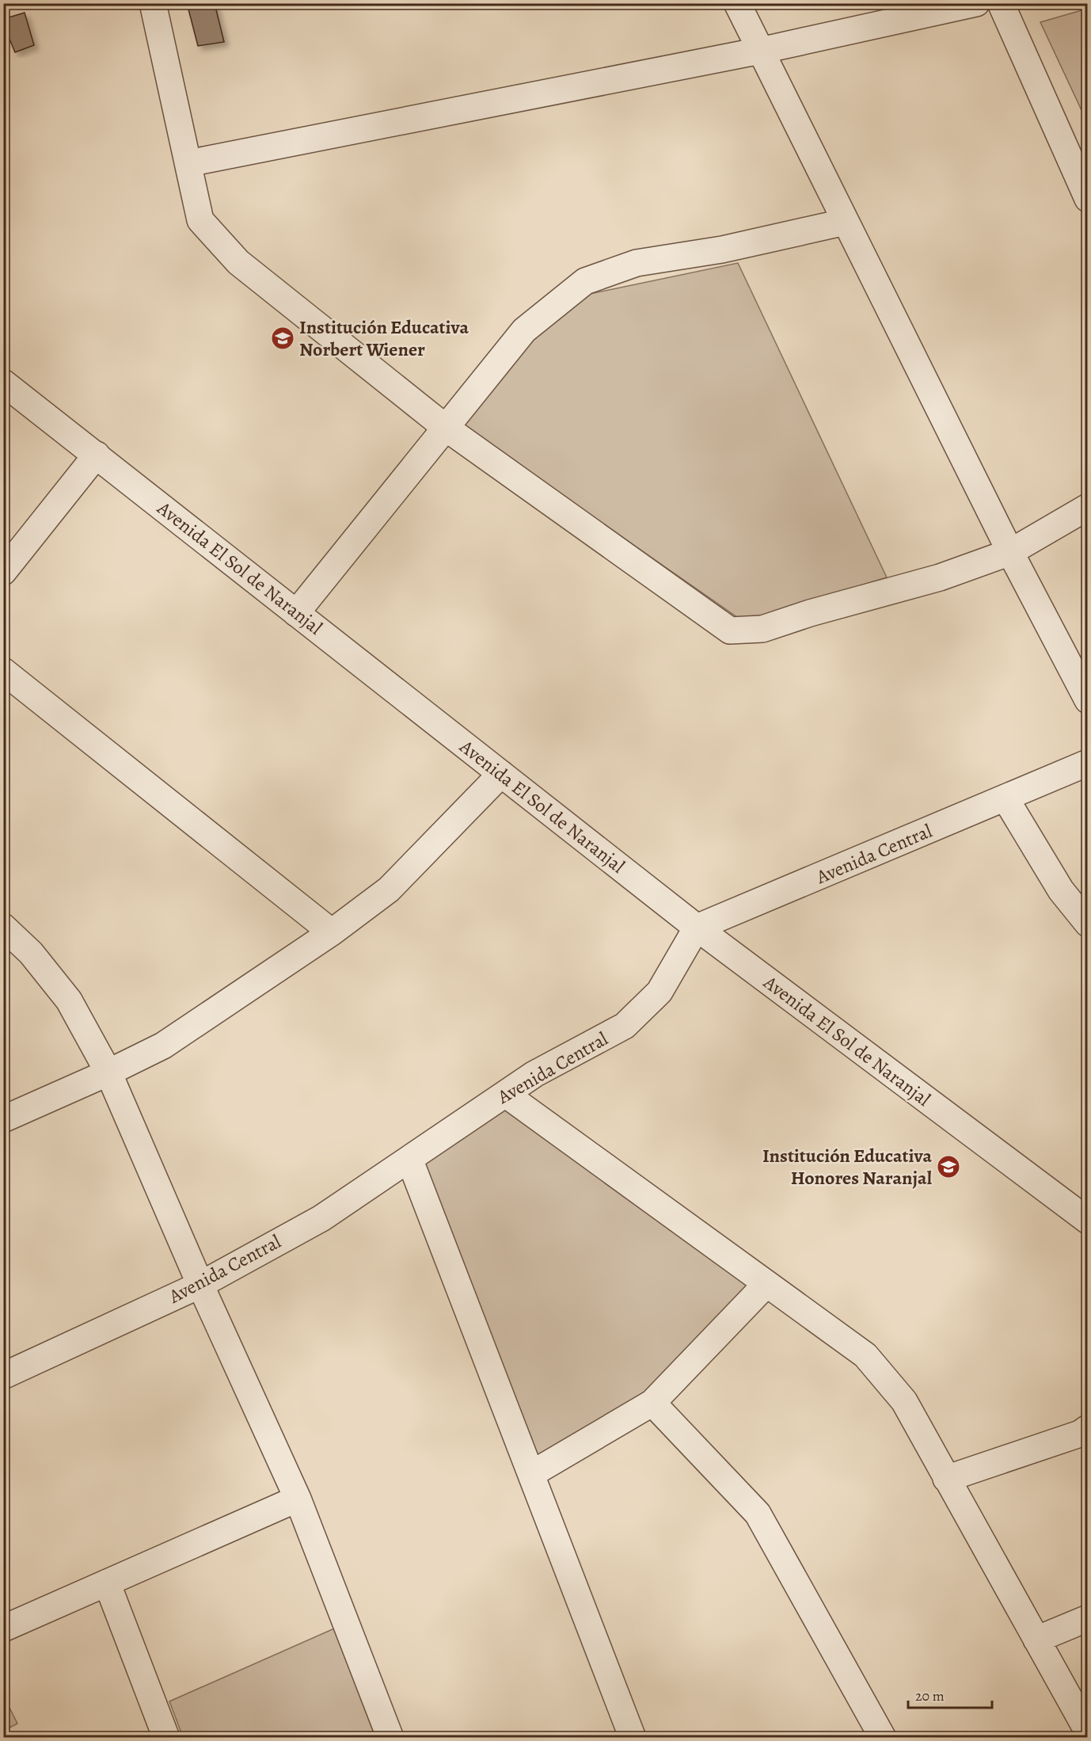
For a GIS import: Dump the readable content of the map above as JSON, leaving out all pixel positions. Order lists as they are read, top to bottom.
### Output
{
  "streets": {
    "street": ["Avenida El Sol de Naranjal", "Avenida Central"]
  },
  "crossings": [
    ["Avenida El Sol de Naranjal", "Avenida Central"]
  ],
  "places": {
    "school or university": ["Institución Educativa Norbert Wiener", "Institución Educativa Honores Naranjal"]
  },
  "scale_bar": "20 m"
}
